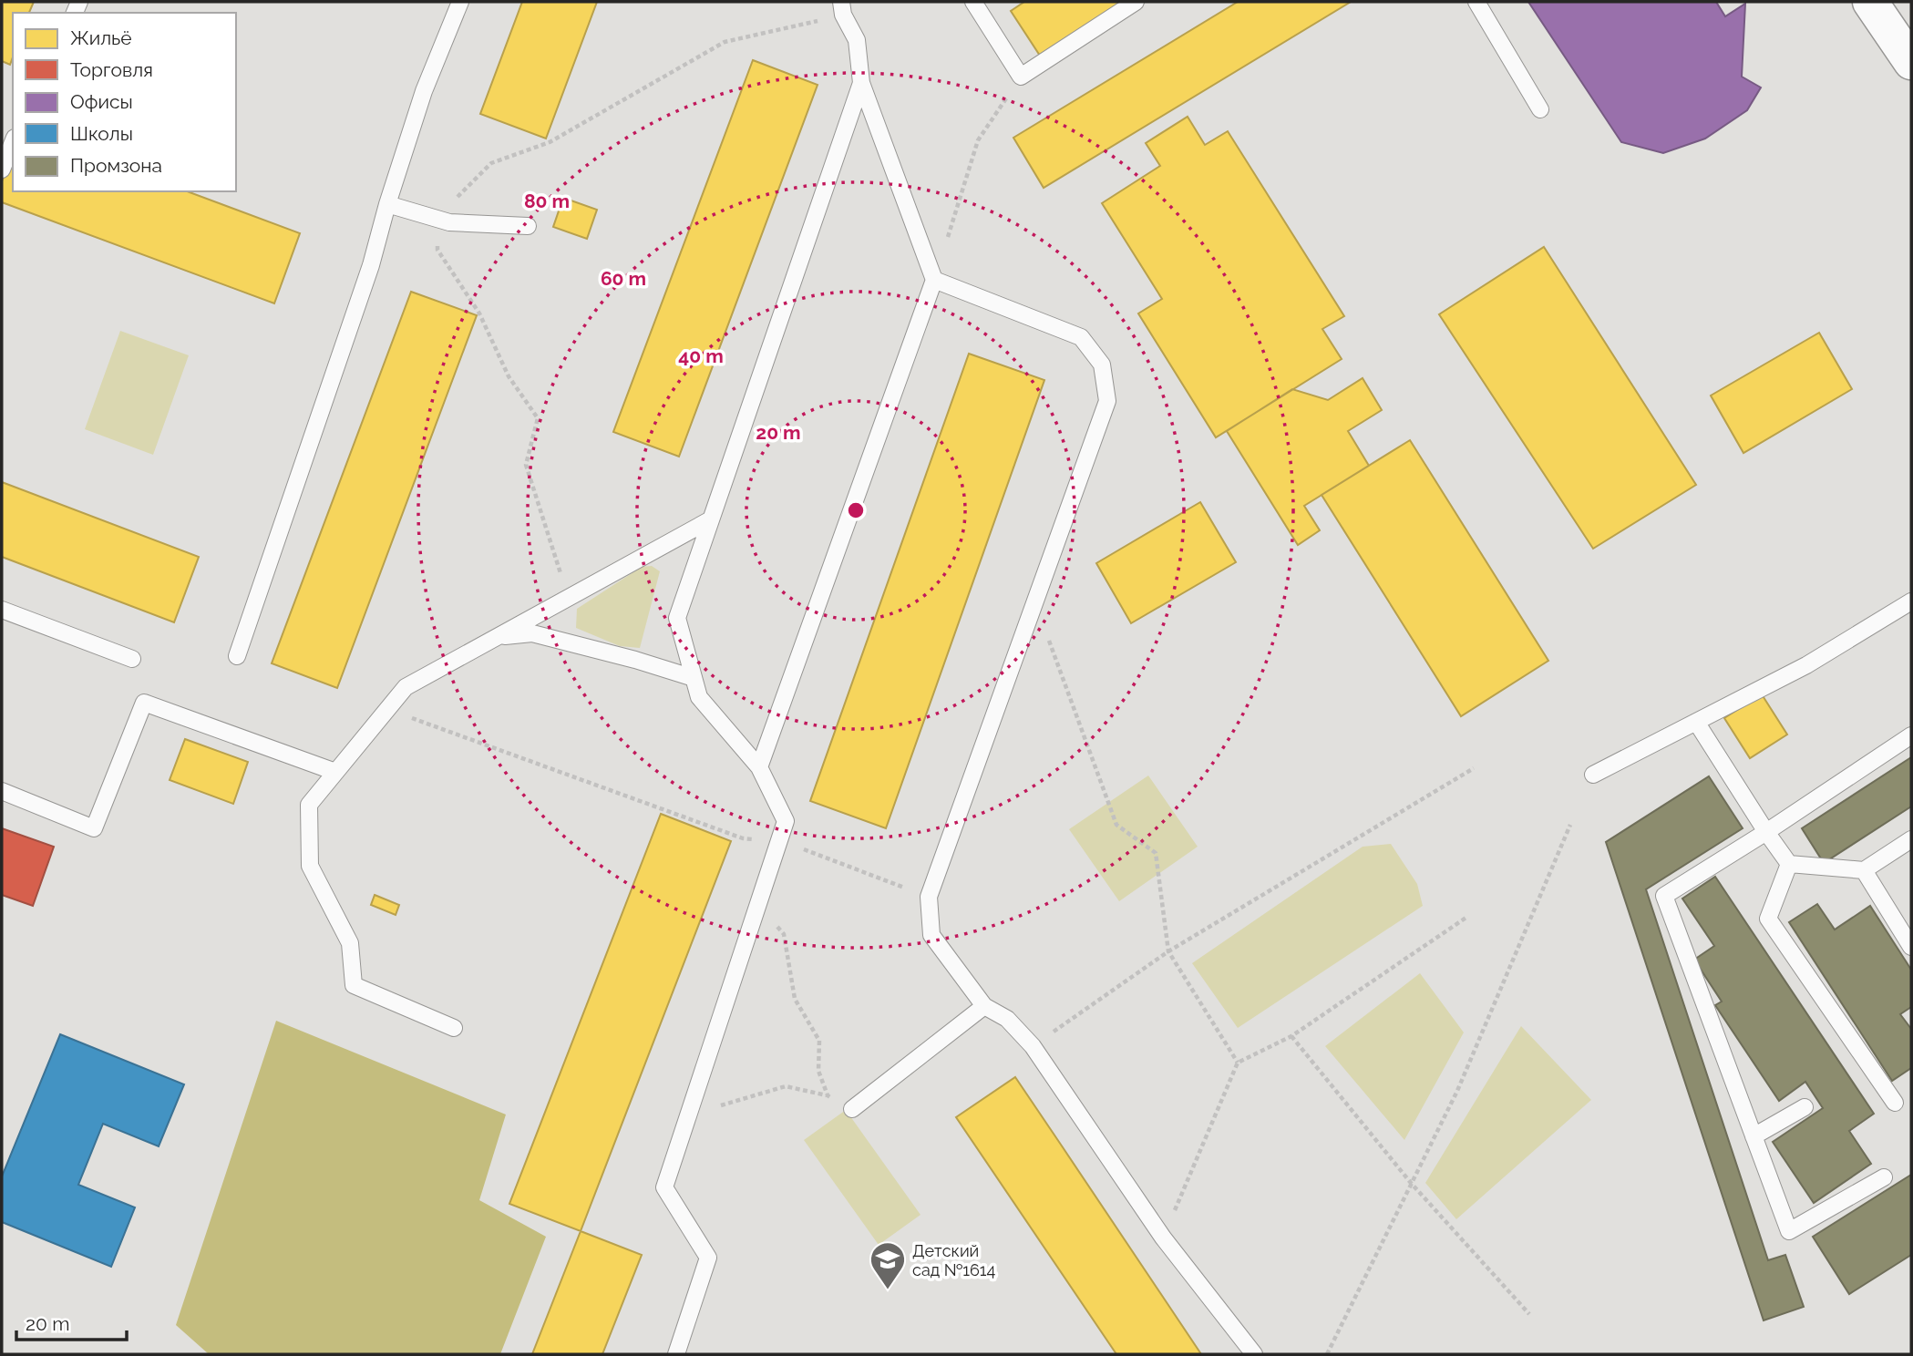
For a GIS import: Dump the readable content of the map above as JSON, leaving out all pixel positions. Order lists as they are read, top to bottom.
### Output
{
  "places": {
    "school or university": ["Детский сад №1614"]
  },
  "legend": [
    "Жильё",
    "Торговля",
    "Офисы",
    "Школы",
    "Промзона"
  ],
  "scale_bar": "20 m",
  "rings": [
    "80 m",
    "60 m",
    "40 m",
    "20 m"
  ]
}
